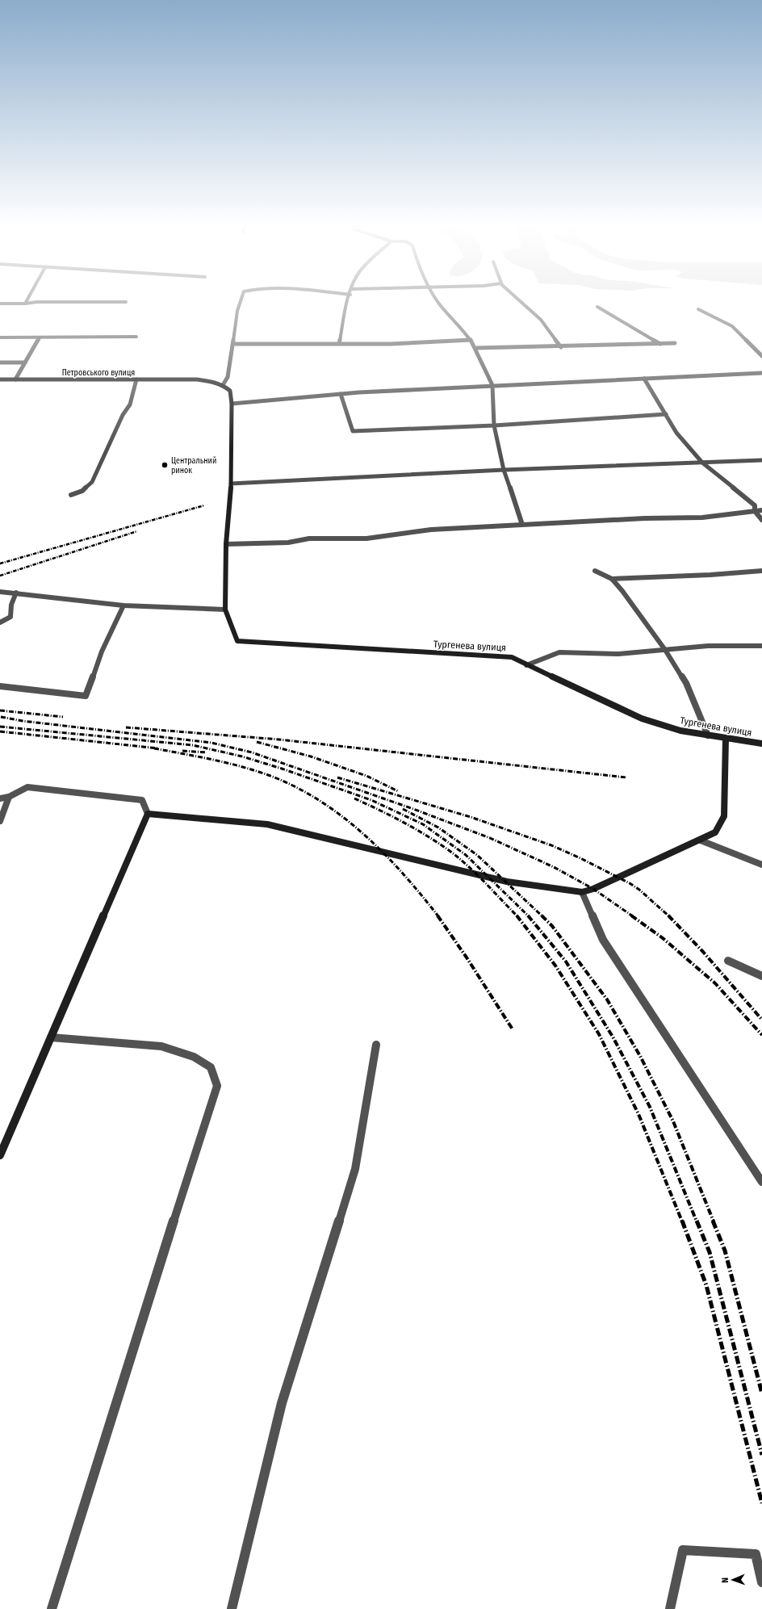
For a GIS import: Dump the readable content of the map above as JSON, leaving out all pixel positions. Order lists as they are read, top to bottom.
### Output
{
  "streets": {
    "street": ["Петровського вулиця", "Тургенева вулиця"]
  },
  "places": ["Центральний ринок"],
  "north": "left"
}
